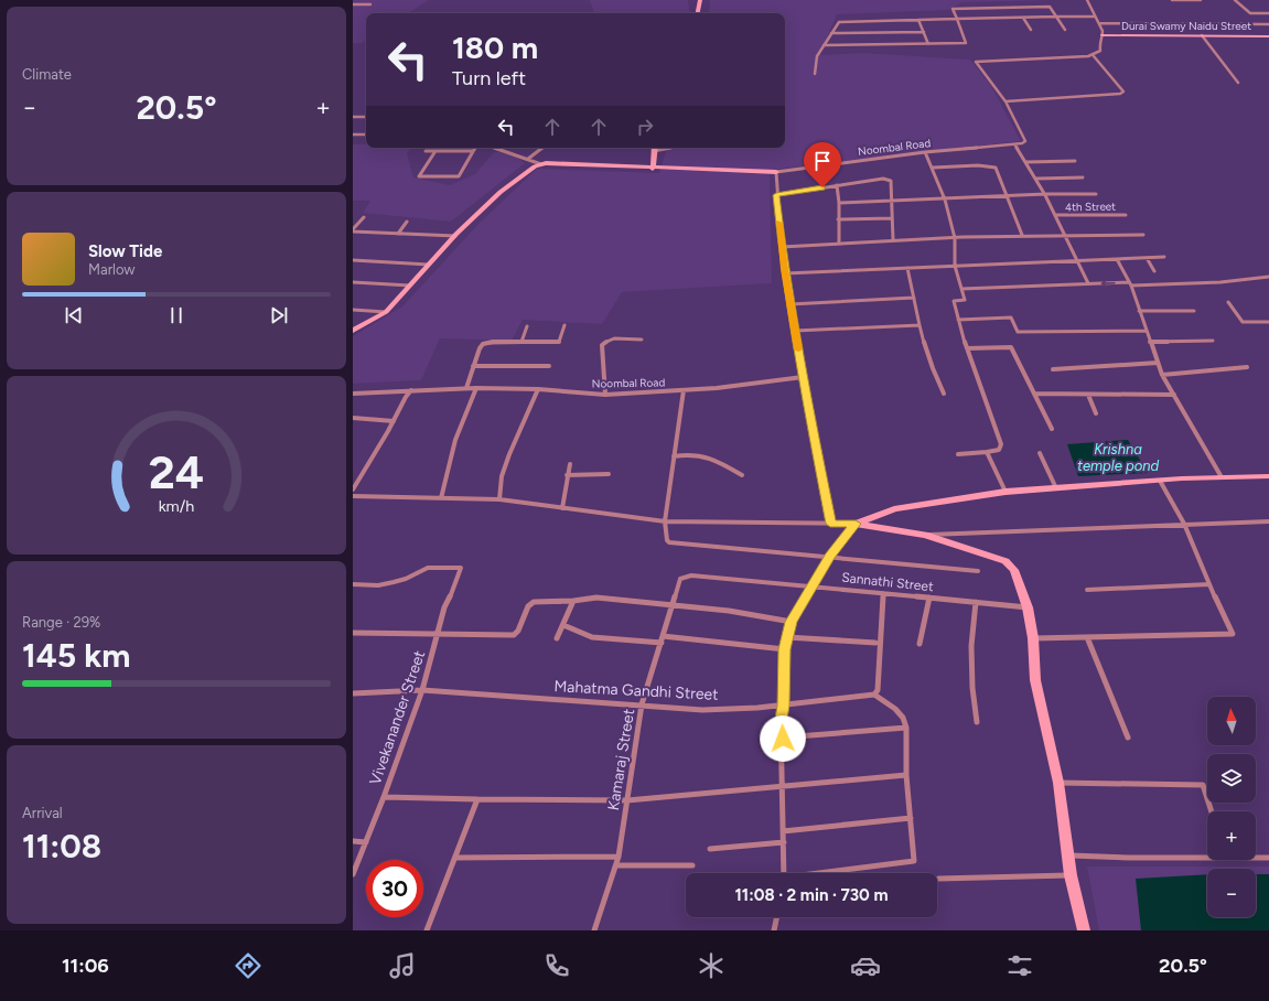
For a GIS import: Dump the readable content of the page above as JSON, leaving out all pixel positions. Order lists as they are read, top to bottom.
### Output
{
  "streets": {
    "street": [
      "Durai Swamy Naidu Street",
      "Noombal Road",
      "4th Street",
      "Sannathi Street",
      "Mahatma Gandhi Street",
      "Vivekanander Street",
      "Kamaraj Street"
    ]
  },
  "crossings": [
    ["Sannathi Street", "Kamaraj Street"],
    ["Mahatma Gandhi Street", "Vivekanander Street"],
    ["Mahatma Gandhi Street", "Kamaraj Street"]
  ],
  "water": ["Krishna temple pond"],
  "north": "top",
  "page": {
    "tile": [
      "Climate",
      ["Range · 29%", "145 km"],
      ["Arrival", "11:08"]
    ],
    "turn": ["180 m", "Turn left"],
    "heat": ["−", "20.5°", "+"],
    "song": ["Slow Tide", "Marlow"],
    "map_buttons": ["+", "−"],
    "limit": "30",
    "trip": "11:08 · 2 min · 730 m",
    "tabs": ["11:06", "20.5°"],
    "gauge": ["24", "km/h"]
  }
}
